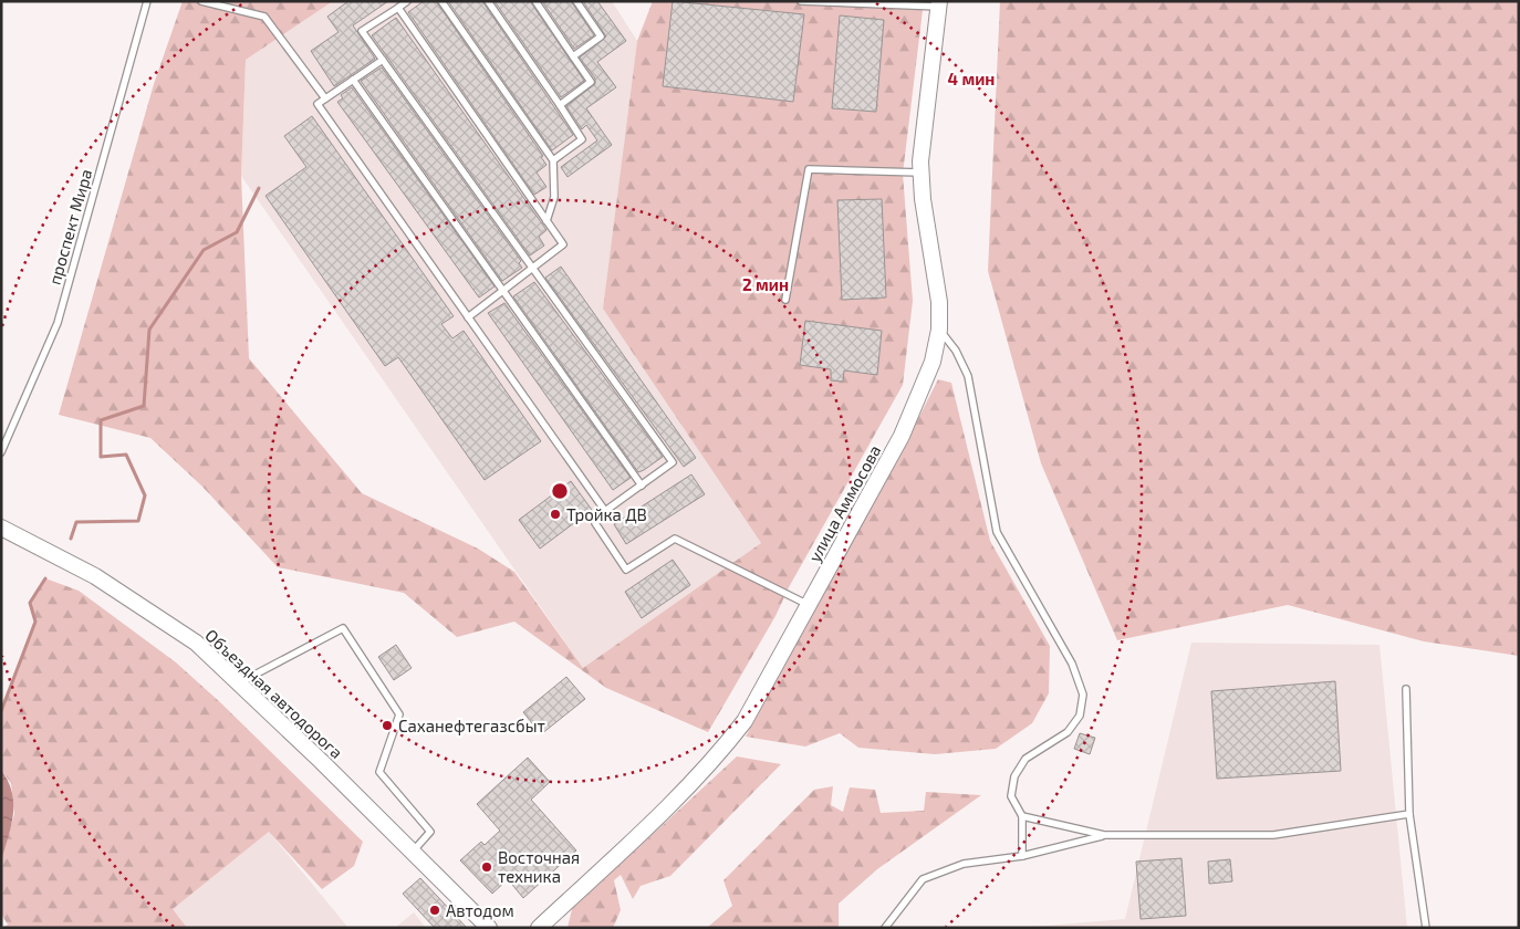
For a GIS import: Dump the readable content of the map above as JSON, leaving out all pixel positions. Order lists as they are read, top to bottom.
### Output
{
  "streets": {
    "street": ["улица Аммосова", "Объездная автодорога"],
    "lane": ["проспект Мира"]
  },
  "places": [
    "Тройка ДВ",
    "Саханефтегазсбыт",
    "Восточная техника",
    "Автодом"
  ],
  "rings": ["4 мин", "2 мин"]
}
